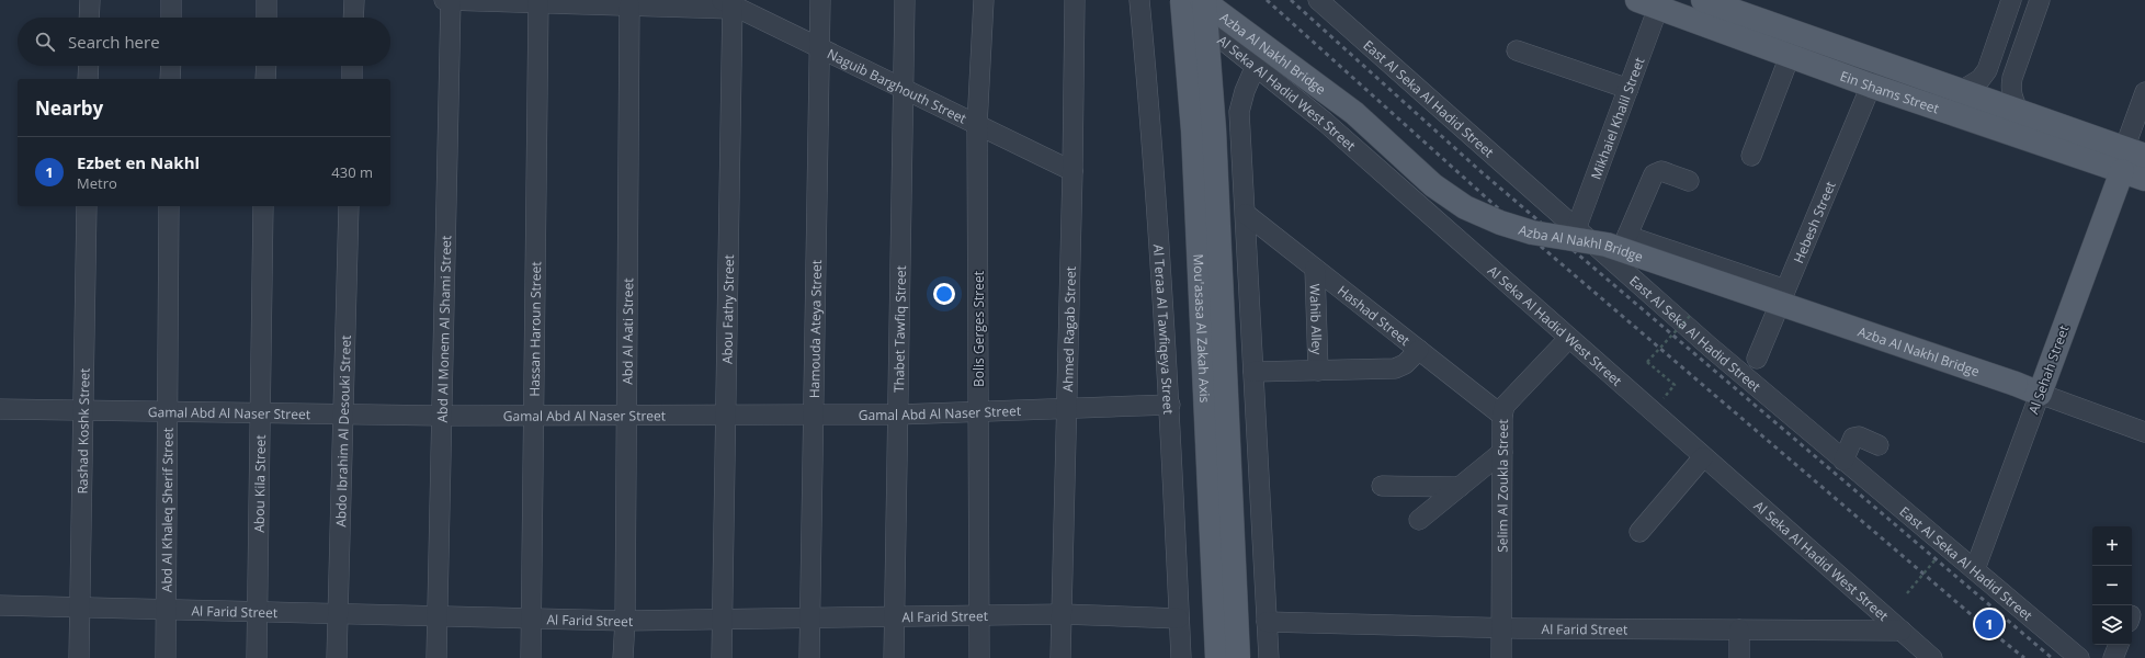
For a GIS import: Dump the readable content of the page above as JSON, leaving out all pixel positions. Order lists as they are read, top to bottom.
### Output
{
  "streets": {
    "main road": [
      "Azba Al Nakhl Bridge",
      "Ein Shams Street",
      "Mou'asasa Al Zakah Axis",
      "Al Sehah Street"
    ],
    "street": [
      "Naguib Barghouth Street",
      "Al Seka Al Hadid West Street",
      "East Al Seka Al Hadid Street",
      "Mikhaiel Khalil Street",
      "Hebesh Street",
      "Abou Fathy Street",
      "Hashad Street",
      "Wahib Alley",
      "Abd Al Monem Al Shami Street",
      "Hassan Haroun Street",
      "Hamouda Ateya Street",
      "Thabet Tawfiq Street",
      "Bolis Gerges Street",
      "Ahmed Ragab Street",
      "Al Teraa Al Tawfiqeya Street",
      "Abd Al Aati Street",
      "Gamal Abd Al Naser Street",
      "Rashad Koshk Street",
      "Abdo Ibrahim Al Desouki Street",
      "Abou Kila Street",
      "Selim Al Zoukla Street",
      "Abd Al Khaleq Sherif Street",
      "Al Farid Street"
    ]
  },
  "crossings": [
    ["Azba Al Nakhl Bridge", "Mou'asasa Al Zakah Axis"],
    ["Azba Al Nakhl Bridge", "Al Sehah Street"],
    ["Naguib Barghouth Street", "Abou Fathy Street"],
    ["Naguib Barghouth Street", "Hamouda Ateya Street"],
    ["Naguib Barghouth Street", "Thabet Tawfiq Street"],
    ["Naguib Barghouth Street", "Bolis Gerges Street"],
    ["Naguib Barghouth Street", "Ahmed Ragab Street"],
    ["Ein Shams Street", "Mikhaiel Khalil Street"],
    ["Ein Shams Street", "Hebesh Street"],
    ["Ein Shams Street", "Al Sehah Street"],
    ["Al Seka Al Hadid West Street", "Selim Al Zoukla Street"],
    ["Al Seka Al Hadid West Street", "Al Farid Street"],
    ["East Al Seka Al Hadid Street", "Mikhaiel Khalil Street"],
    ["East Al Seka Al Hadid Street", "Al Sehah Street"],
    ["Abou Fathy Street", "Gamal Abd Al Naser Street"],
    ["Abou Fathy Street", "Al Farid Street"],
    ["Hashad Street", "Wahib Alley"],
    ["Hashad Street", "Selim Al Zoukla Street"],
    ["Abd Al Monem Al Shami Street", "Gamal Abd Al Naser Street"],
    ["Abd Al Monem Al Shami Street", "Al Farid Street"],
    ["Hassan Haroun Street", "Gamal Abd Al Naser Street"],
    ["Hassan Haroun Street", "Al Farid Street"],
    ["Hamouda Ateya Street", "Gamal Abd Al Naser Street"],
    ["Hamouda Ateya Street", "Al Farid Street"],
    ["Thabet Tawfiq Street", "Gamal Abd Al Naser Street"],
    ["Thabet Tawfiq Street", "Al Farid Street"],
    ["Bolis Gerges Street", "Gamal Abd Al Naser Street"],
    ["Bolis Gerges Street", "Al Farid Street"],
    ["Ahmed Ragab Street", "Gamal Abd Al Naser Street"],
    ["Ahmed Ragab Street", "Al Farid Street"],
    ["Al Teraa Al Tawfiqeya Street", "Gamal Abd Al Naser Street"],
    ["Al Teraa Al Tawfiqeya Street", "Al Farid Street"],
    ["Abd Al Aati Street", "Gamal Abd Al Naser Street"],
    ["Abd Al Aati Street", "Al Farid Street"],
    ["Gamal Abd Al Naser Street", "Rashad Koshk Street"],
    ["Gamal Abd Al Naser Street", "Abdo Ibrahim Al Desouki Street"],
    ["Gamal Abd Al Naser Street", "Abou Kila Street"],
    ["Gamal Abd Al Naser Street", "Abd Al Khaleq Sherif Street"],
    ["Rashad Koshk Street", "Al Farid Street"],
    ["Abdo Ibrahim Al Desouki Street", "Al Farid Street"],
    ["Abou Kila Street", "Al Farid Street"],
    ["Selim Al Zoukla Street", "Al Farid Street"],
    ["Abd Al Khaleq Sherif Street", "Al Farid Street"]
  ],
  "page": {
    "search": "Search here",
    "heading": "Nearby",
    "list": [
      {
        "mark": "1",
        "name": "Ezbet en Nakhl",
        "note": "Metro",
        "value": "430 m"
      }
    ],
    "map_buttons": ["+", "−"],
    "pins": "1"
  }
}
